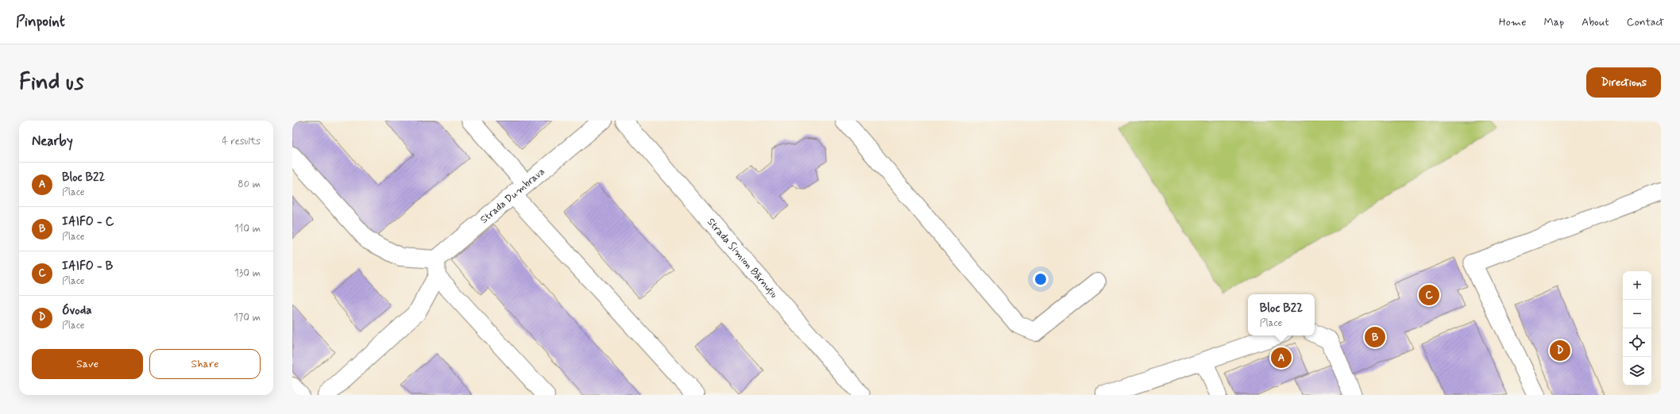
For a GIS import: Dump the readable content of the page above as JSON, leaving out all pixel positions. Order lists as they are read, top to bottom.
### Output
{
  "streets": {
    "street": ["Strada Dumbrava", "Strada Simion Bărnuțiu"]
  },
  "page": {
    "header": "Pinpoint",
    "nav": [
      "Home",
      "Map",
      "About",
      "Contact"
    ],
    "buttons": [
      "Directions",
      ["Save", "Share"]
    ],
    "title": "Find us",
    "heading": ["Nearby", "4 results"],
    "list": [
      {
        "mark": "A",
        "name": "Bloc B22",
        "note": "Place",
        "value": "80 m"
      },
      {
        "mark": "B",
        "name": "IAIFO - C",
        "note": "Place",
        "value": "110 m"
      },
      {
        "mark": "C",
        "name": "IAIFO - B",
        "note": "Place",
        "value": "130 m"
      },
      {
        "mark": "D",
        "name": "Óvoda",
        "note": "Place",
        "value": "170 m"
      }
    ],
    "map_buttons": ["+", "−"],
    "pins": [
      "C",
      "B",
      "D",
      "A"
    ],
    "popup": ["Bloc B22", "Place"]
  }
}
